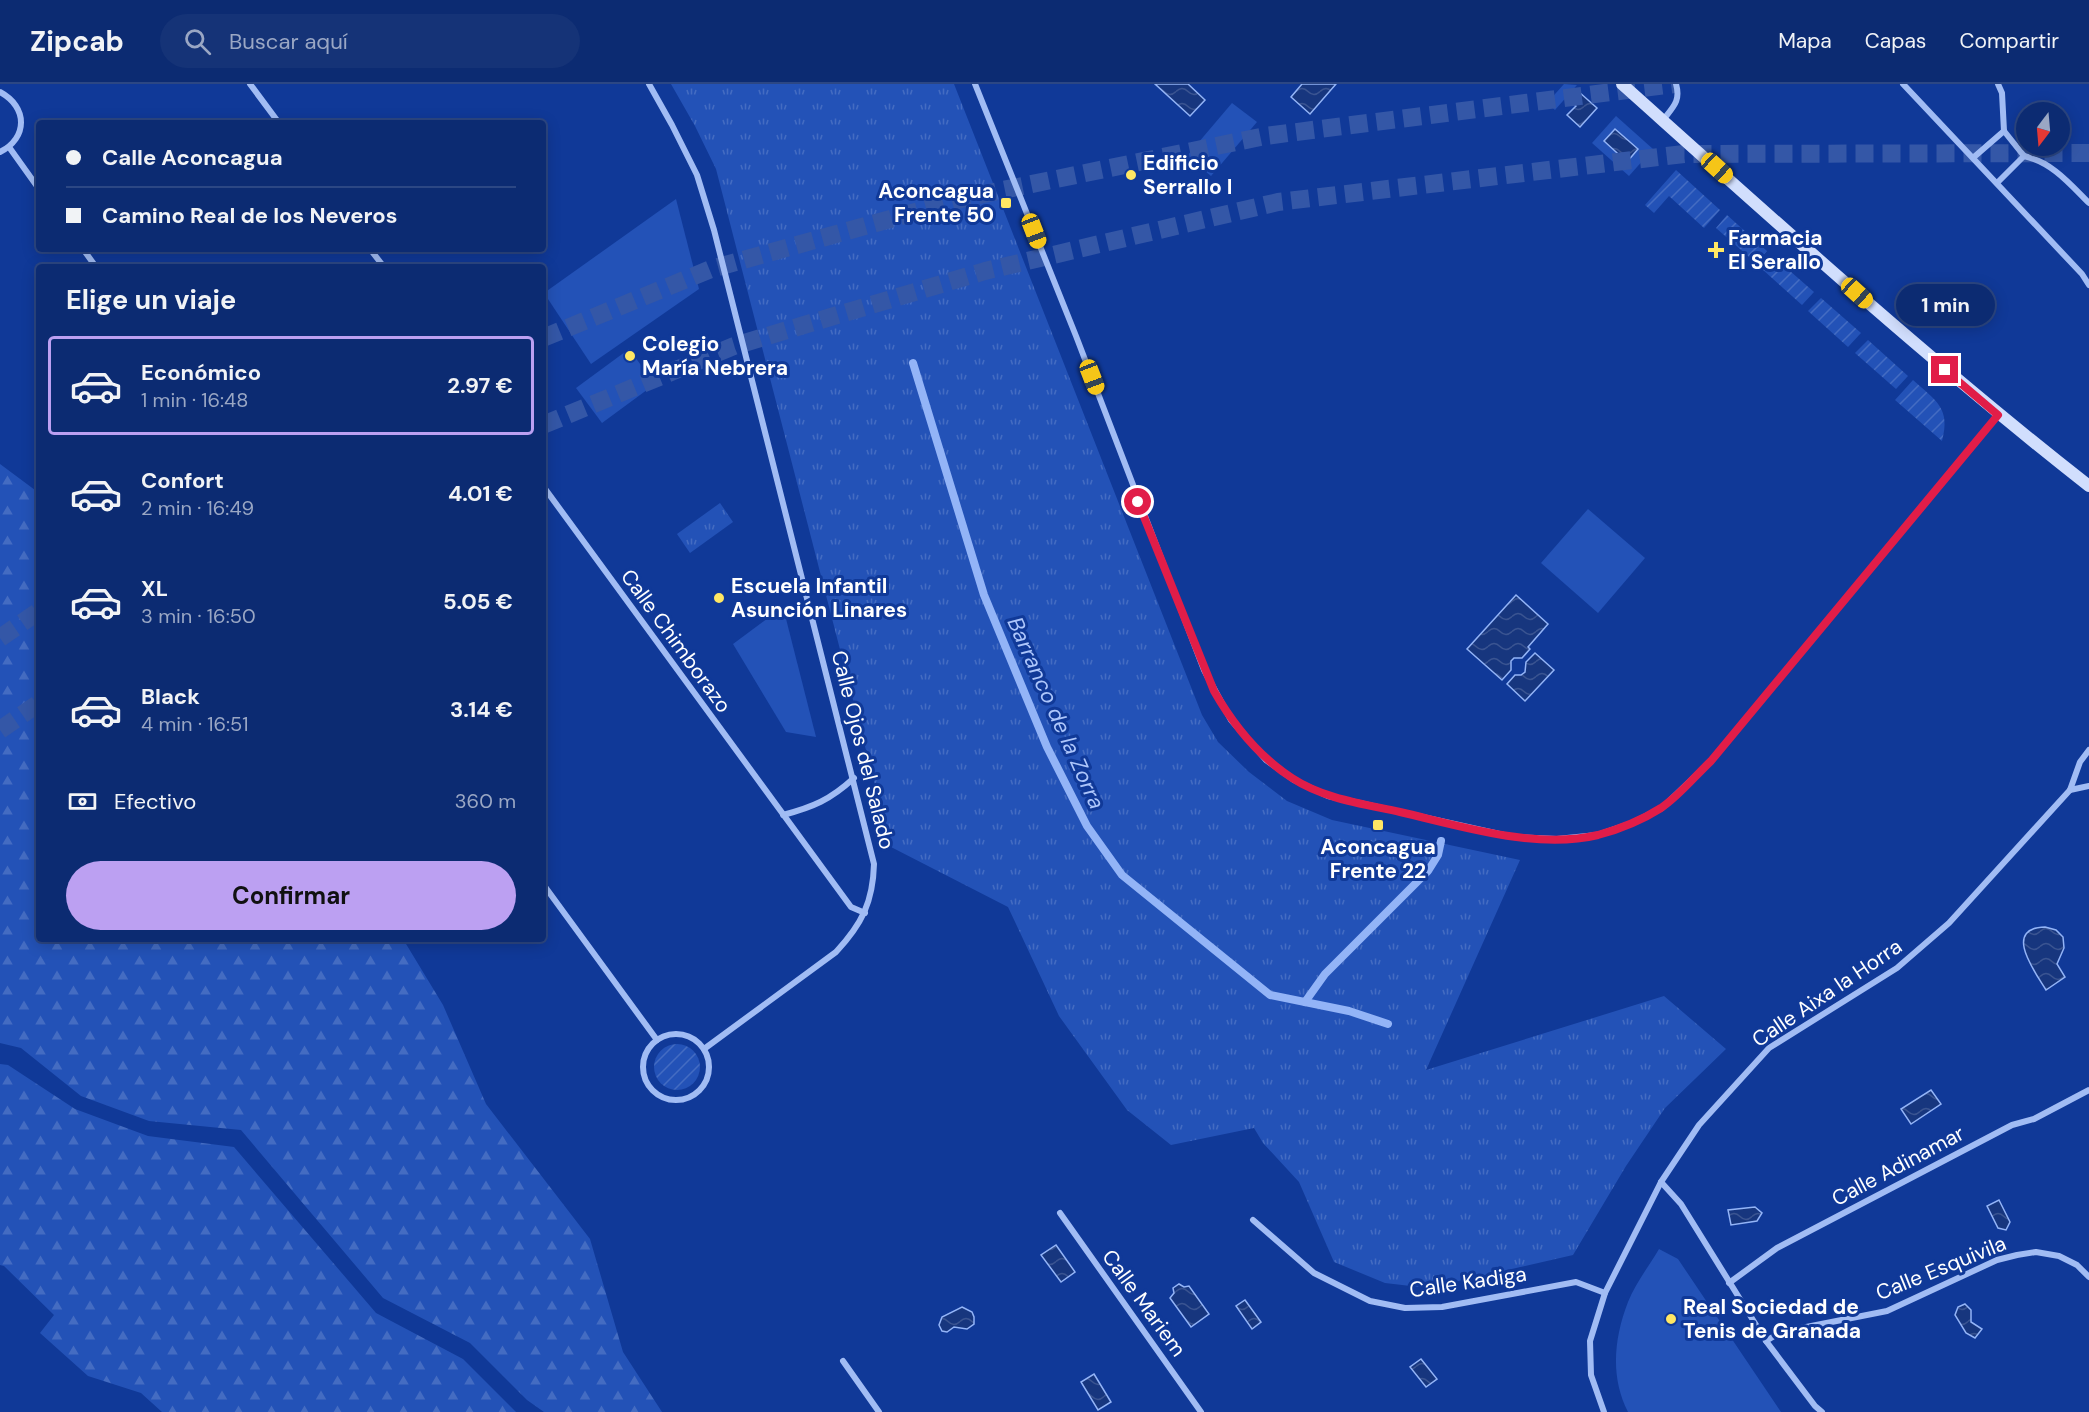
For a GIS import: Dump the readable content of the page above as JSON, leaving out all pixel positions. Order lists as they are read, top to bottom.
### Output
{
  "streets": {
    "street": [
      "Calle Chimborazo",
      "Calle Ojos del Salado",
      "Calle Aixa la Horra",
      "Calle Adinamar",
      "Calle Esquivila",
      "Calle Kadiga",
      "Calle Mariem"
    ]
  },
  "crossings": [
    ["Calle Chimborazo", "Calle Ojos del Salado"],
    ["Calle Aixa la Horra", "Calle Kadiga"]
  ],
  "water": ["Barranco de la Zorra"],
  "places": {
    "other": [
      "Edificio Serrallo I",
      "Colegio María Nebrera",
      "Escuela Infantil Asunción Linares",
      "Real Sociedad de Tenis de Granada"
    ],
    "transit": ["Aconcagua Frente 50", "Aconcagua Frente 22"],
    "health": ["Farmacia El Serallo"]
  },
  "north": "bottom",
  "page": {
    "header": "Zipcab",
    "search": "Buscar aquí",
    "nav": ["Mapa", "Capas", "Compartir"],
    "banner": ["Calle Aconcagua", "Camino Real de los Neveros"],
    "heading": "Elige un viaje",
    "bubble": "1 min",
    "list": [
      {
        "name": "Económico",
        "note": "1 min · 16:48",
        "value": "2.97 €"
      },
      {
        "name": "Confort",
        "note": "2 min · 16:49",
        "value": "4.01 €"
      },
      {
        "name": "XL",
        "note": "3 min · 16:50",
        "value": "5.05 €"
      },
      {
        "name": "Black",
        "note": "4 min · 16:51",
        "value": "3.14 €"
      }
    ],
    "pay": ["Efectivo", "360 m"],
    "buttons": "Confirmar"
  }
}
